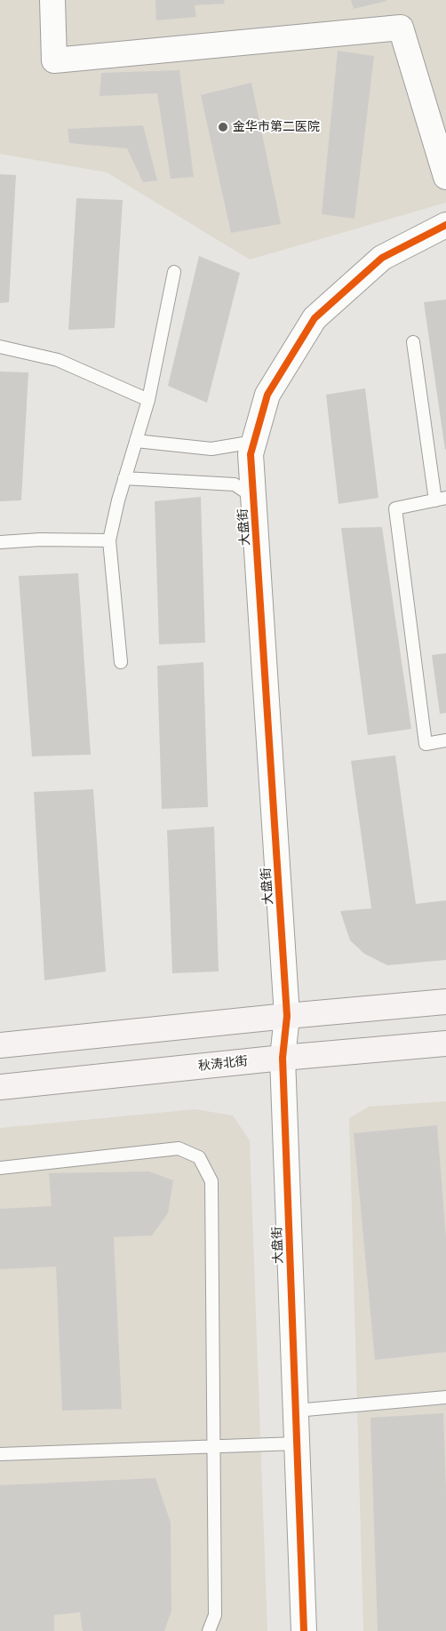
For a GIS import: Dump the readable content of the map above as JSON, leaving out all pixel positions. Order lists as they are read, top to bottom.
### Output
{
  "streets": {
    "main road": ["秋涛北街"],
    "street": ["大盘街"]
  },
  "crossings": [
    ["大盘街", "秋涛北街"]
  ],
  "places": ["金华市第二医院"]
}
